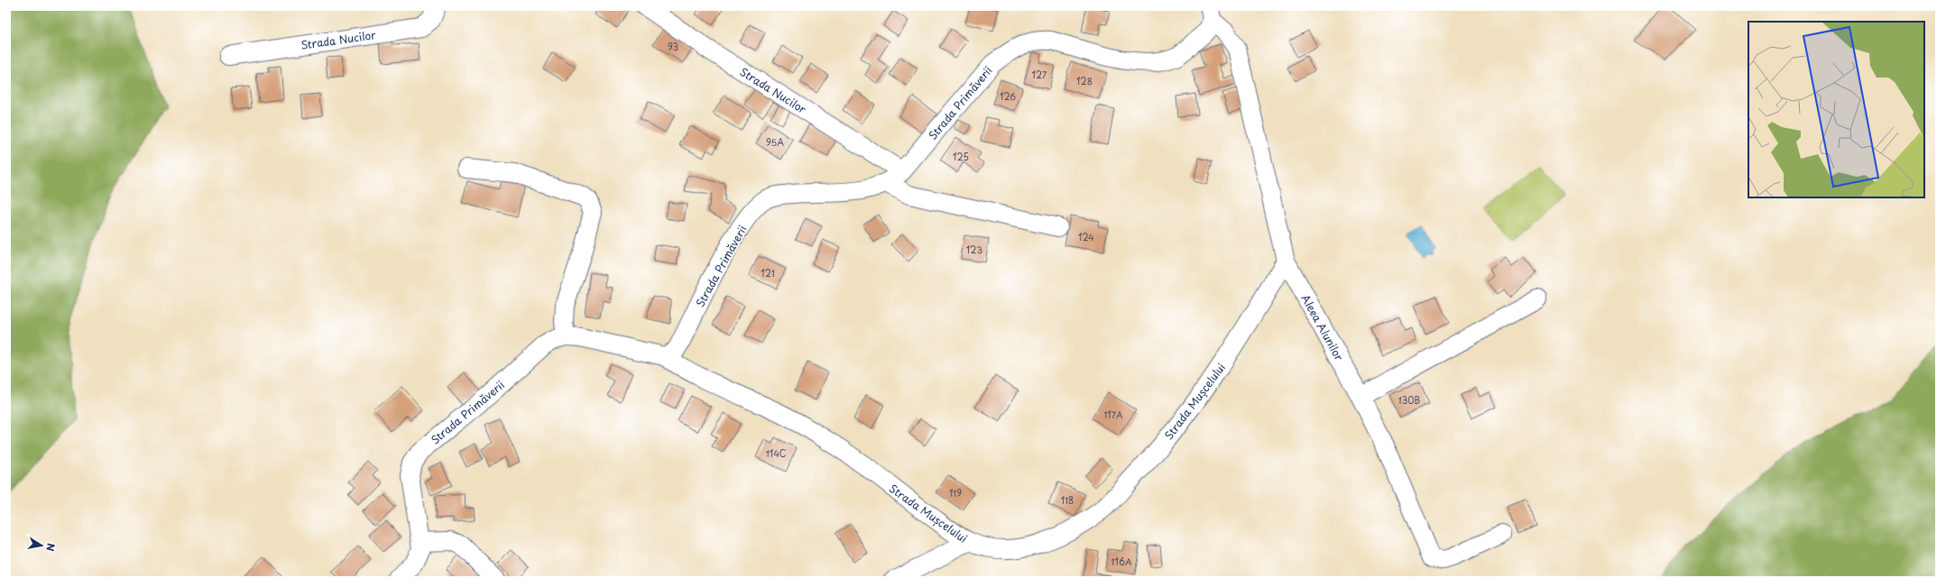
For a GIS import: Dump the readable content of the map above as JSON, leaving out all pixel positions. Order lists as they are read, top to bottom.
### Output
{
  "streets": {
    "street": [
      "Strada Nucilor",
      "Strada Primăverii",
      "Aleea Alunilor",
      "Strada Mușcelului"
    ]
  },
  "crossings": [
    ["Strada Nucilor", "Strada Primăverii"],
    ["Strada Primăverii", "Aleea Alunilor"],
    ["Strada Primăverii", "Strada Mușcelului"],
    ["Aleea Alunilor", "Strada Mușcelului"]
  ],
  "house_numbers": [
    "93",
    "127",
    "128",
    "126",
    "95A",
    "125",
    "124",
    "123",
    "121",
    "130B",
    "117A",
    "114C",
    "119",
    "118",
    "116A"
  ],
  "north": "right"
}
